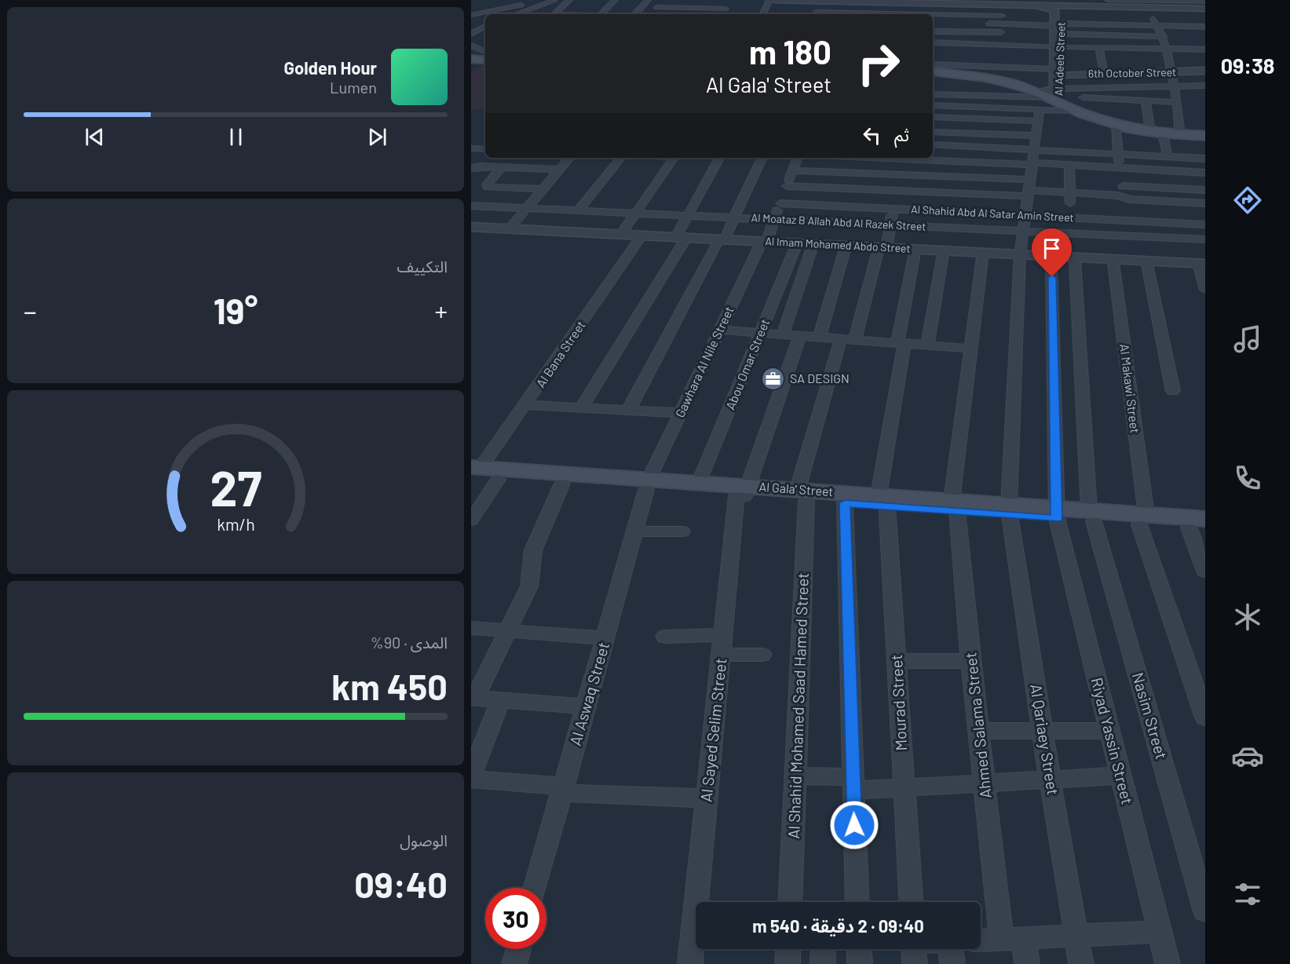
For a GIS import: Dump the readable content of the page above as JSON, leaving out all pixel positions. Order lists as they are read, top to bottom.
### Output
{
  "streets": {
    "main road": ["Al Gala' Street"],
    "street": [
      "Al Adeeb Street",
      "6th October Street",
      "Al Shahid Abd Al Satar Amin Street",
      "Al Moataz B Allah Abd Al Razek Street",
      "Al Imam Mohamed Abdo Street",
      "Al Bana Street",
      "Gawhara Al Nile Street",
      "Abou Omar Street",
      "Al Makawi Street",
      "Al Aswaq Street",
      "Mourad Street",
      "Al Shahid Mohamed Saad Hamed Street",
      "Nasim Street",
      "Ahmed Salama Street",
      "Al Sayed Selim Street",
      "Al Qariaey Street",
      "Riyad Yassin Street"
    ]
  },
  "crossings": [
    ["Al Adeeb Street", "6th October Street"],
    ["Al Shahid Abd Al Satar Amin Street", "Gawhara Al Nile Street"],
    ["Al Shahid Abd Al Satar Amin Street", "Al Qariaey Street"],
    ["Al Moataz B Allah Abd Al Razek Street", "Gawhara Al Nile Street"],
    ["Al Moataz B Allah Abd Al Razek Street", "Al Qariaey Street"],
    ["Al Imam Mohamed Abdo Street", "Al Bana Street"],
    ["Al Imam Mohamed Abdo Street", "Gawhara Al Nile Street"],
    ["Al Imam Mohamed Abdo Street", "Abou Omar Street"],
    ["Al Imam Mohamed Abdo Street", "Al Makawi Street"],
    ["Al Imam Mohamed Abdo Street", "Mourad Street"],
    ["Al Imam Mohamed Abdo Street", "Nasim Street"],
    ["Al Imam Mohamed Abdo Street", "Ahmed Salama Street"],
    ["Al Imam Mohamed Abdo Street", "Al Qariaey Street"],
    ["Al Imam Mohamed Abdo Street", "Riyad Yassin Street"],
    ["Al Bana Street", "Al Gala' Street"],
    ["Gawhara Al Nile Street", "Al Gala' Street"],
    ["Gawhara Al Nile Street", "Al Aswaq Street"],
    ["Abou Omar Street", "Al Gala' Street"],
    ["Al Makawi Street", "Al Gala' Street"],
    ["Al Gala' Street", "Al Aswaq Street"],
    ["Al Gala' Street", "Mourad Street"],
    ["Al Gala' Street", "Al Shahid Mohamed Saad Hamed Street"],
    ["Al Gala' Street", "Nasim Street"],
    ["Al Gala' Street", "Ahmed Salama Street"],
    ["Al Gala' Street", "Al Sayed Selim Street"],
    ["Al Gala' Street", "Al Qariaey Street"],
    ["Al Gala' Street", "Riyad Yassin Street"]
  ],
  "places": {
    "office": ["SA DESIGN"]
  },
  "page": {
    "tabs": "09:38",
    "turn": ["180 m", "Al Gala' Street"],
    "song": ["Golden Hour", "Lumen"],
    "then": "ثم",
    "tile": [
      "التكييف",
      ["المدى · 90%", "450 km"],
      ["الوصول", "09:40"]
    ],
    "heat": ["−", "19°", "+"],
    "limit": "30",
    "trip": "09:40 · 2 دقيقة · 540 m",
    "gauge": ["27", "km/h"]
  }
}
